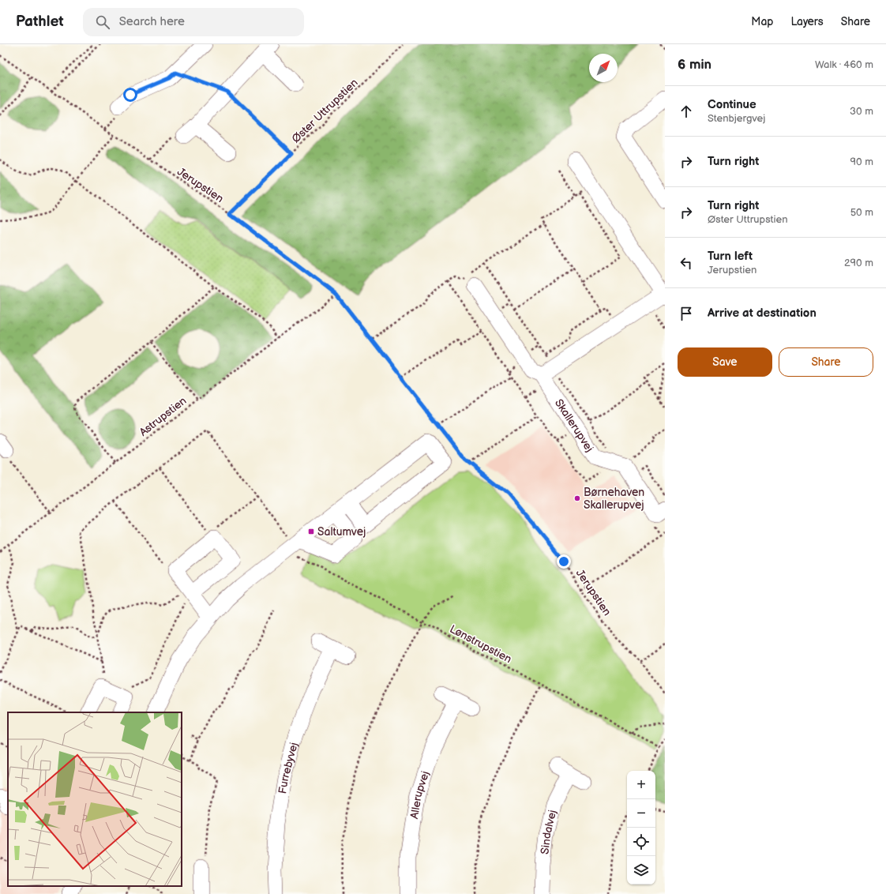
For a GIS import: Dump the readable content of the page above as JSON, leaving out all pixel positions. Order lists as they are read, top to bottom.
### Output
{
  "streets": {
    "street": [
      "Skallerupvej",
      "Furrebyvej",
      "Allerupvej",
      "Sindalvej"
    ],
    "path": [
      "Øster Uttrupstien",
      "Jerupstien",
      "Astrupstien",
      "Lønstrupstien"
    ]
  },
  "crossings": [
    ["Øster Uttrupstien", "Jerupstien"],
    ["Jerupstien", "Astrupstien"]
  ],
  "places": {
    "other": ["Børnehaven Skallerupvej"],
    "transit": ["Saltumvej"]
  },
  "north": "top right",
  "page": {
    "header": "Pathlet",
    "search": "Search here",
    "nav": ["Map", "Layers", "Share"],
    "heading": ["6 min", "Walk · 460 m"],
    "list": [
      ["Continue", "Stenbjergvej", "30 m"],
      ["Turn right", "90 m"],
      ["Turn right", "Øster Uttrupstien", "50 m"],
      ["Turn left", "Jerupstien", "290 m"],
      "Arrive at destination"
    ],
    "buttons": ["Save", "Share"],
    "map_buttons": ["+", "−"]
  }
}
